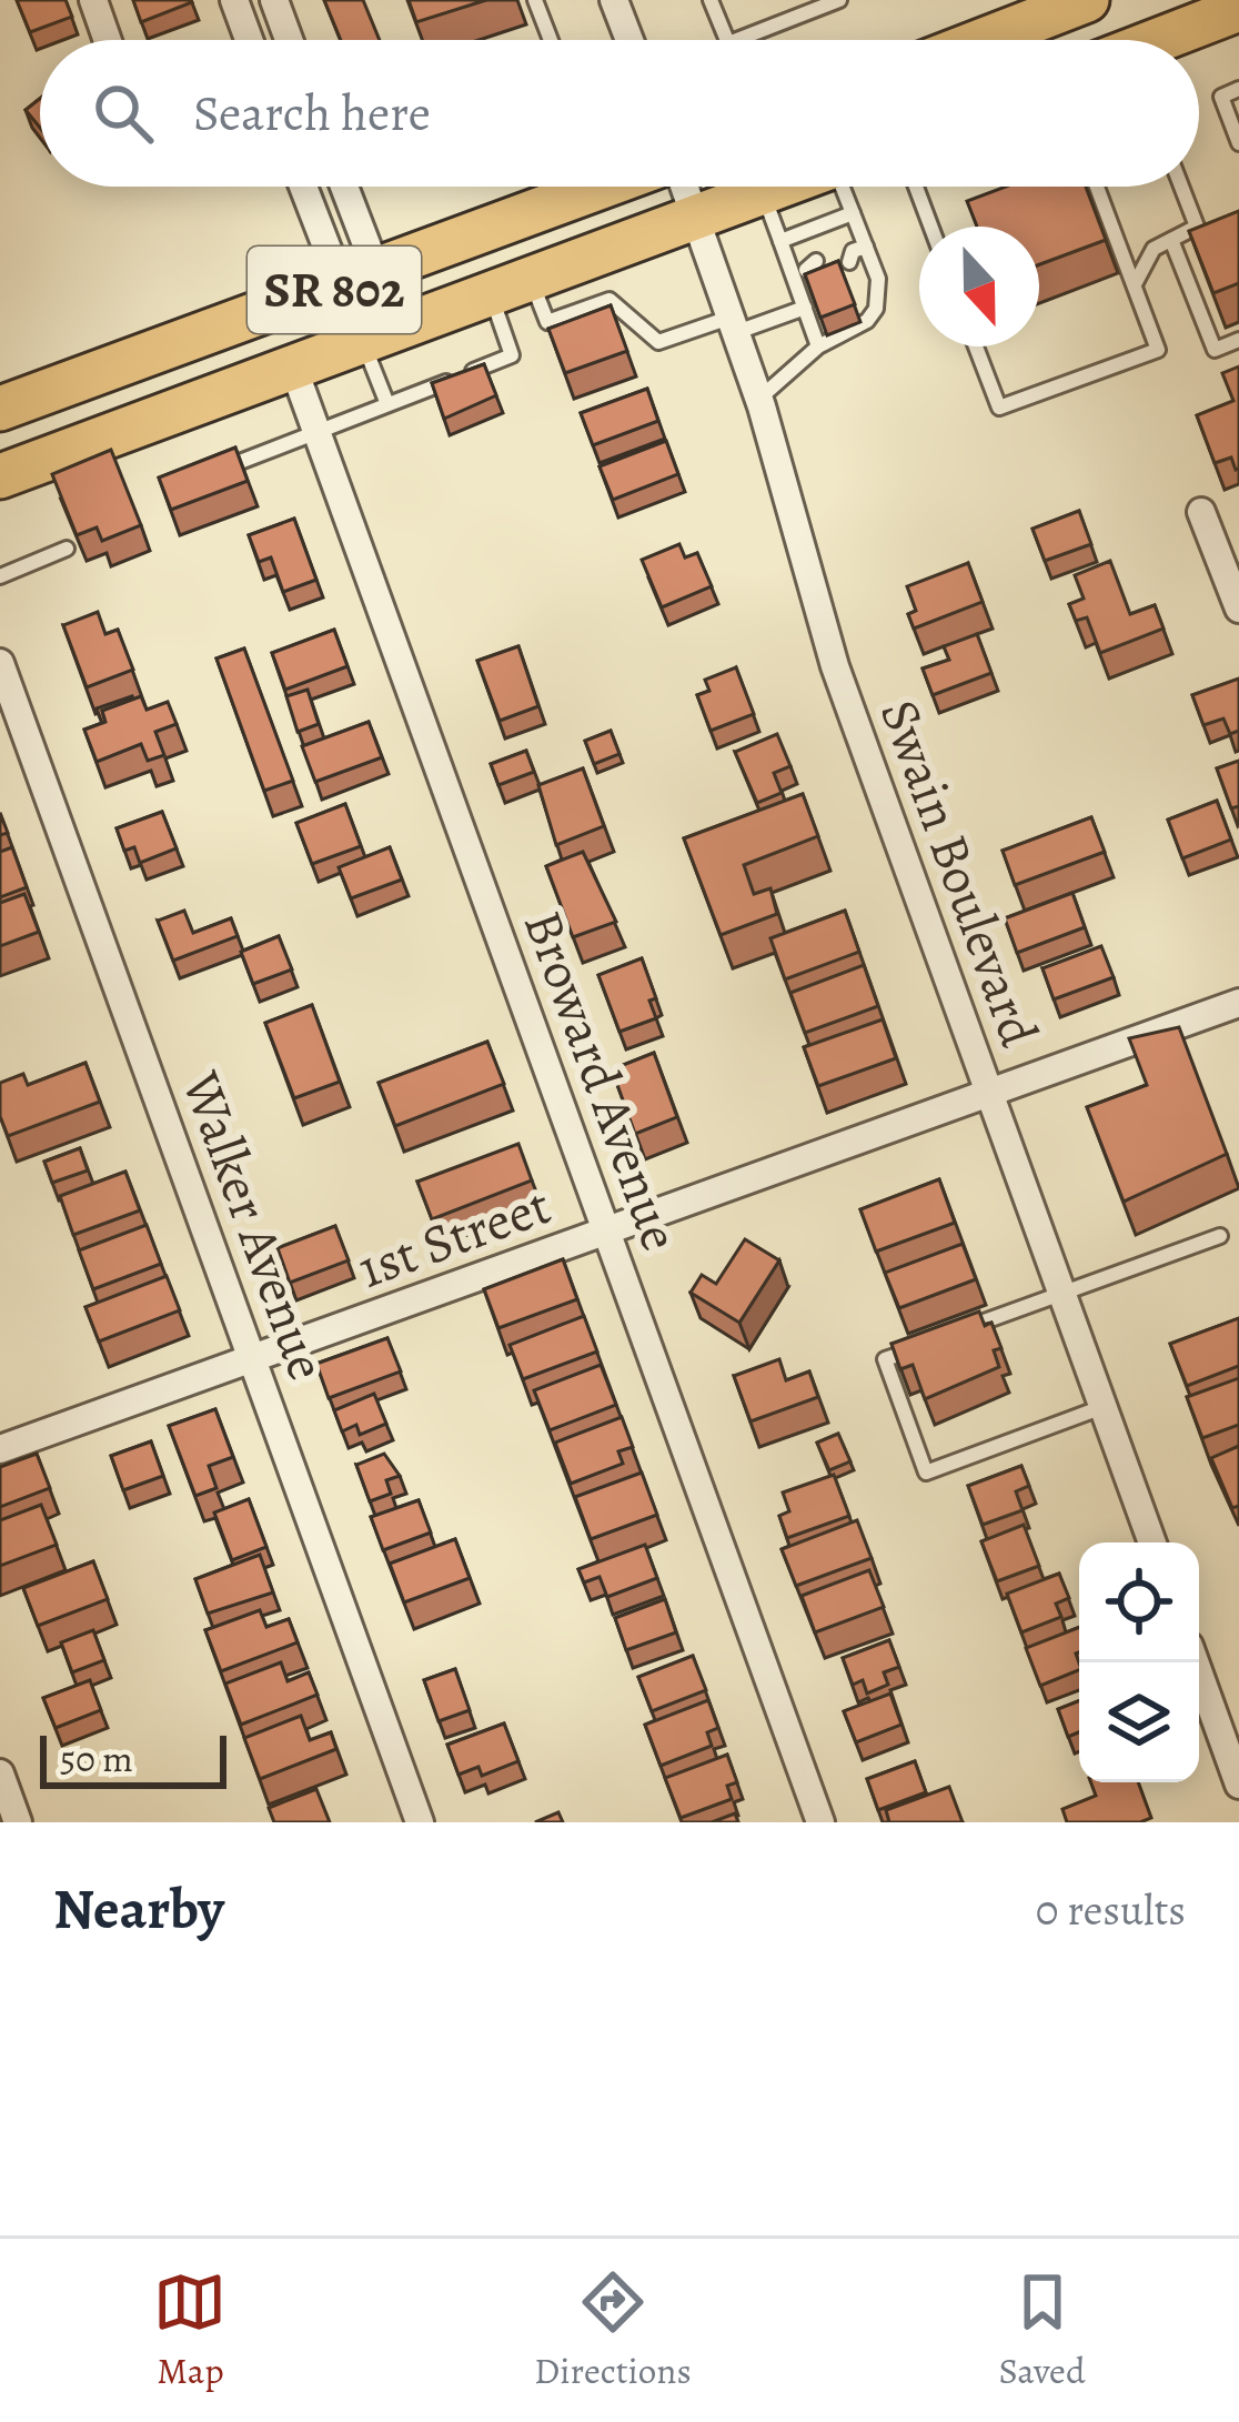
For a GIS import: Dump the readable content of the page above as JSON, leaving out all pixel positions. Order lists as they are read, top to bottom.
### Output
{
  "streets": {
    "main road": ["SR 802"],
    "street": [
      "Swain Boulevard",
      "Broward Avenue",
      "Walker Avenue",
      "1st Street"
    ]
  },
  "crossings": [
    ["SR 802", "Swain Boulevard"],
    ["SR 802", "Broward Avenue"],
    ["Swain Boulevard", "1st Street"],
    ["Broward Avenue", "1st Street"],
    ["Walker Avenue", "1st Street"]
  ],
  "scale_bar": "50 m",
  "north": "bottom",
  "page": {
    "search": "Search here",
    "scale": "50 m",
    "heading": ["Nearby", "0 results"],
    "nav": ["Map", "Directions", "Saved"]
  }
}
